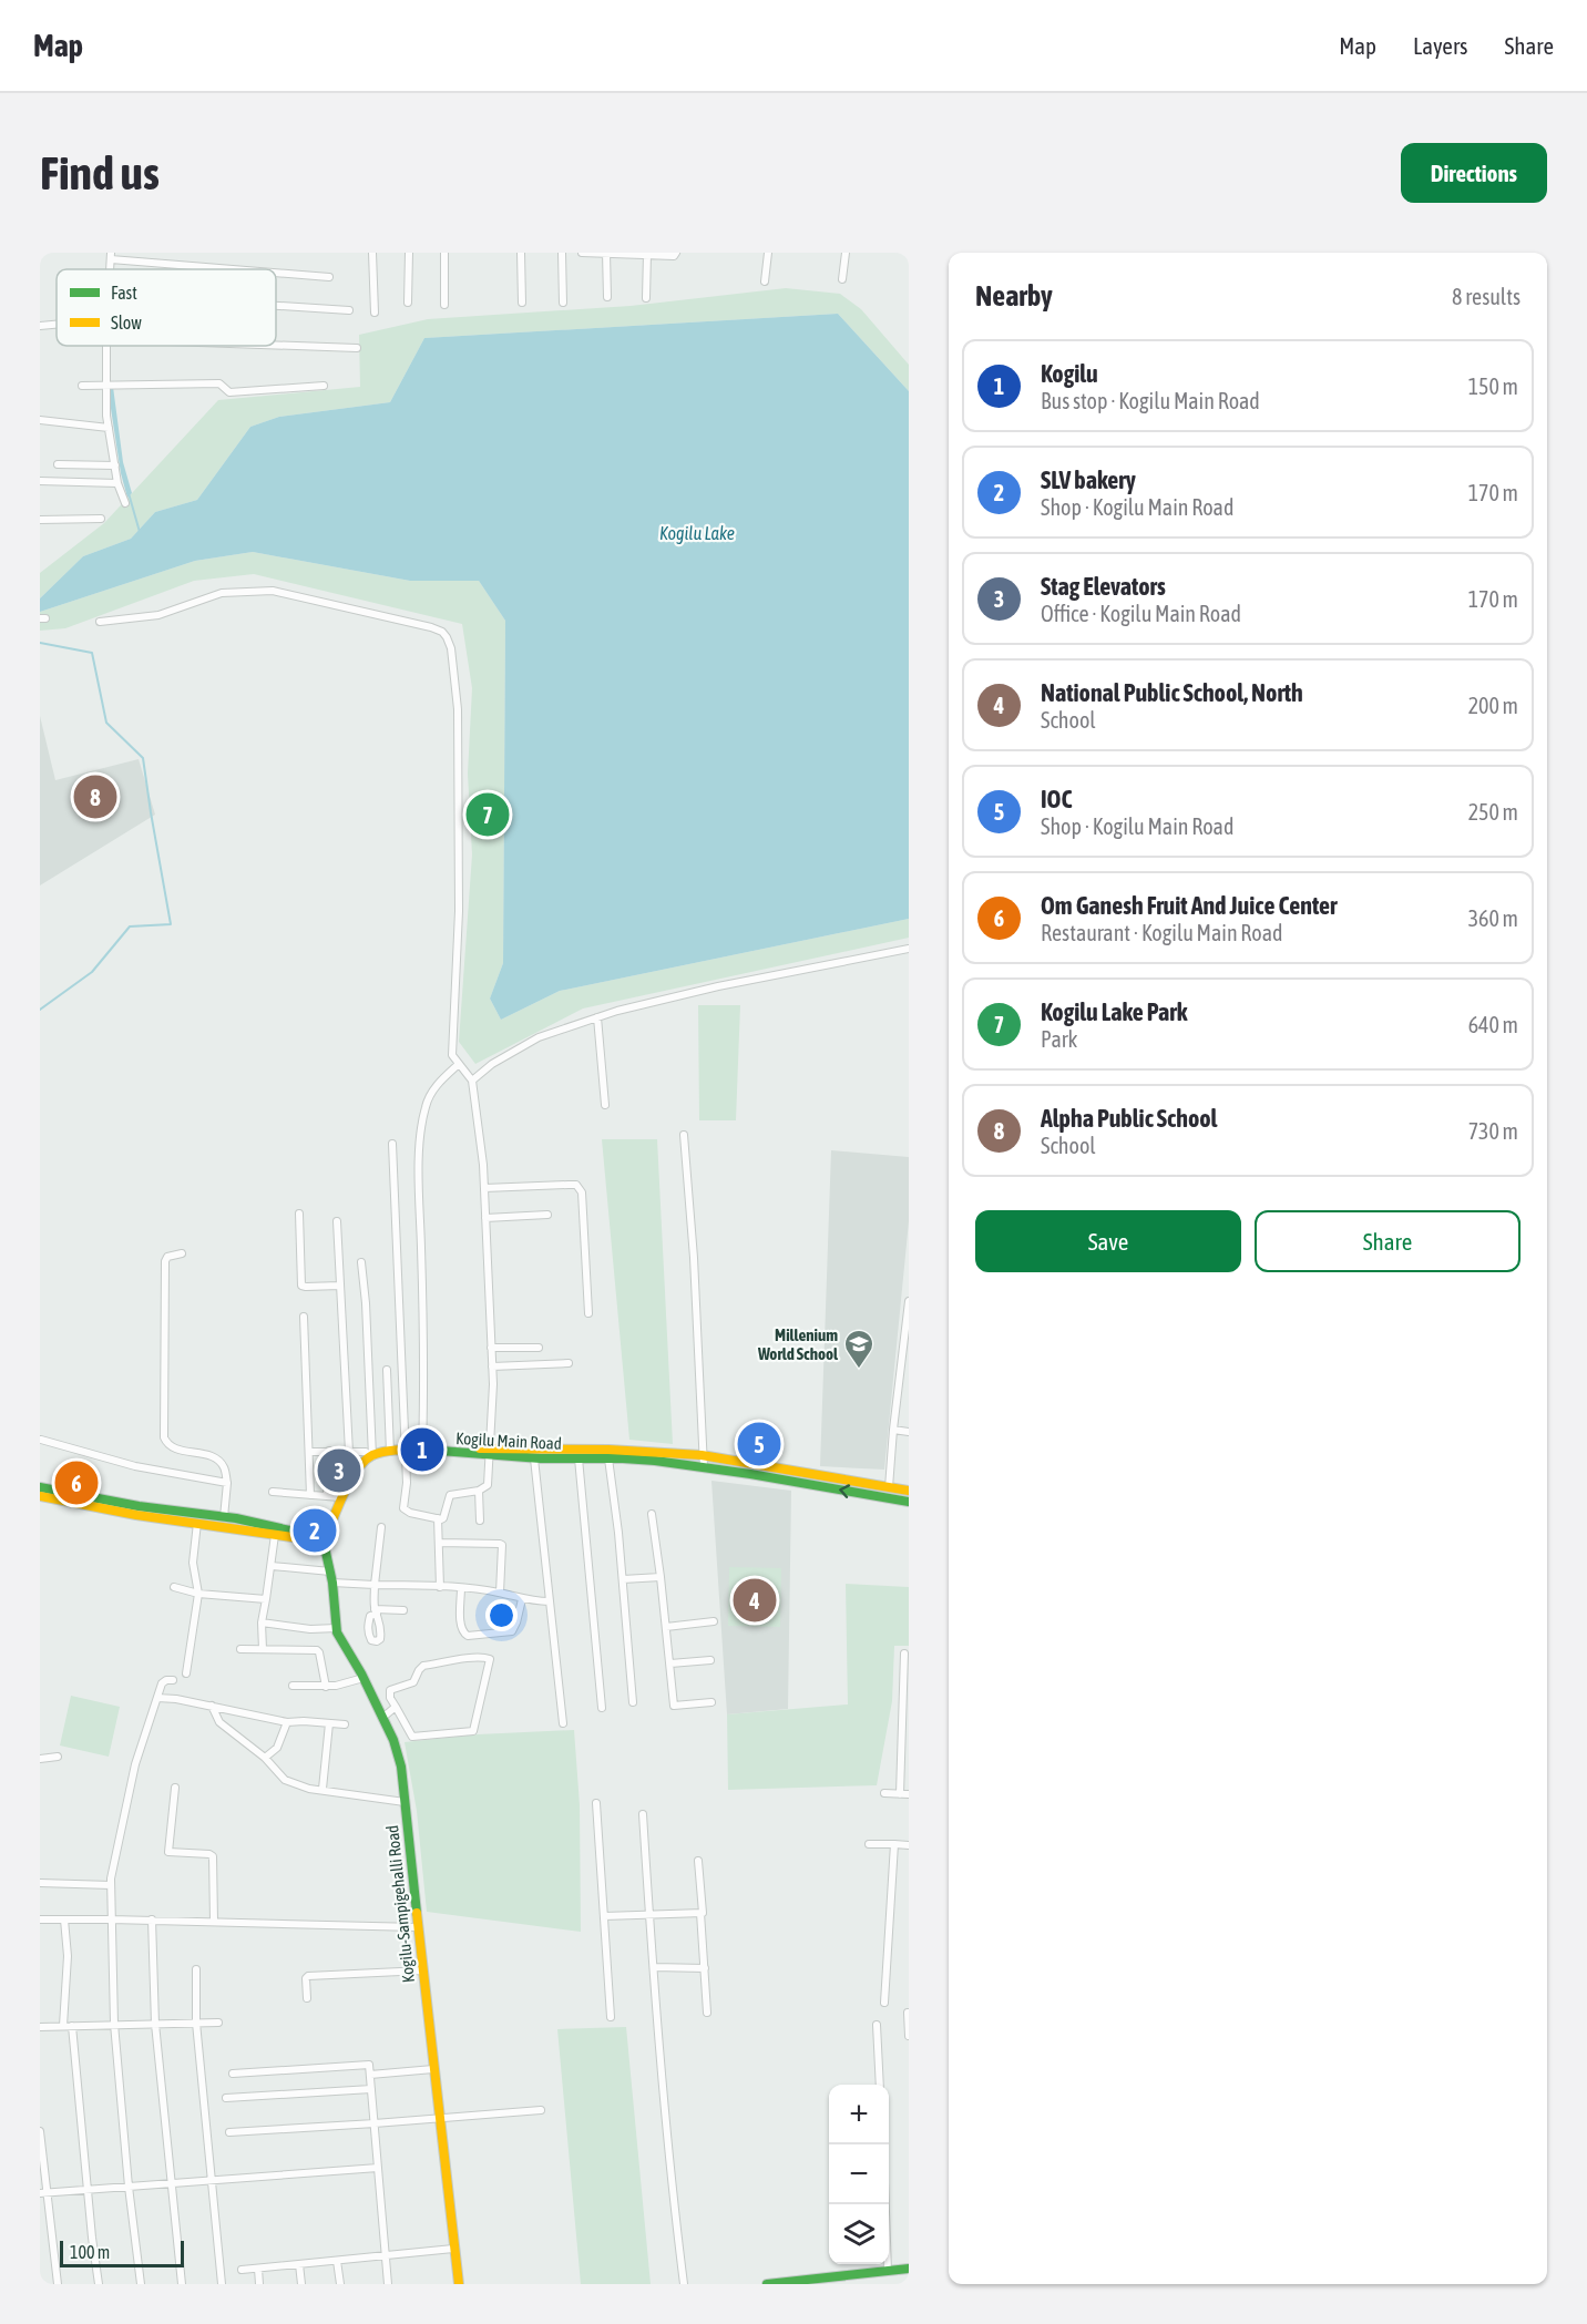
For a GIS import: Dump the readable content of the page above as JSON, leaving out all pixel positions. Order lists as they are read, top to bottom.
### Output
{
  "streets": {
    "main road": ["Kogilu Main Road", "Kogilu-Sampigehalli Road"]
  },
  "water": ["Kogilu Lake"],
  "places": {
    "school or university": ["Millenium World School"]
  },
  "legend": ["Fast", "Slow"],
  "scale_bar": "100 m",
  "page": {
    "header": "Map",
    "nav": ["Map", "Layers", "Share"],
    "buttons": [
      "Directions",
      ["Save", "Share"]
    ],
    "title": "Find us",
    "heading": ["Nearby", "8 results"],
    "list": [
      {
        "mark": "1",
        "name": "Kogilu",
        "note": "Bus stop · Kogilu Main Road",
        "value": "150 m"
      },
      {
        "mark": "2",
        "name": "SLV bakery",
        "note": "Shop · Kogilu Main Road",
        "value": "170 m"
      },
      {
        "mark": "3",
        "name": "Stag Elevators",
        "note": "Office · Kogilu Main Road",
        "value": "170 m"
      },
      {
        "mark": "4",
        "name": "National Public School, North",
        "note": "School",
        "value": "200 m"
      },
      {
        "mark": "5",
        "name": "IOC",
        "note": "Shop · Kogilu Main Road",
        "value": "250 m"
      },
      {
        "mark": "6",
        "name": "Om Ganesh Fruit And Juice Center",
        "note": "Restaurant · Kogilu Main Road",
        "value": "360 m"
      },
      {
        "mark": "7",
        "name": "Kogilu Lake Park",
        "note": "Park",
        "value": "640 m"
      },
      {
        "mark": "8",
        "name": "Alpha Public School",
        "note": "School",
        "value": "730 m"
      }
    ],
    "pins": [
      "8",
      "7",
      "5",
      "1",
      "3",
      "6",
      "2",
      "4"
    ],
    "map_buttons": ["+", "−"],
    "scale": "100 m"
  }
}
